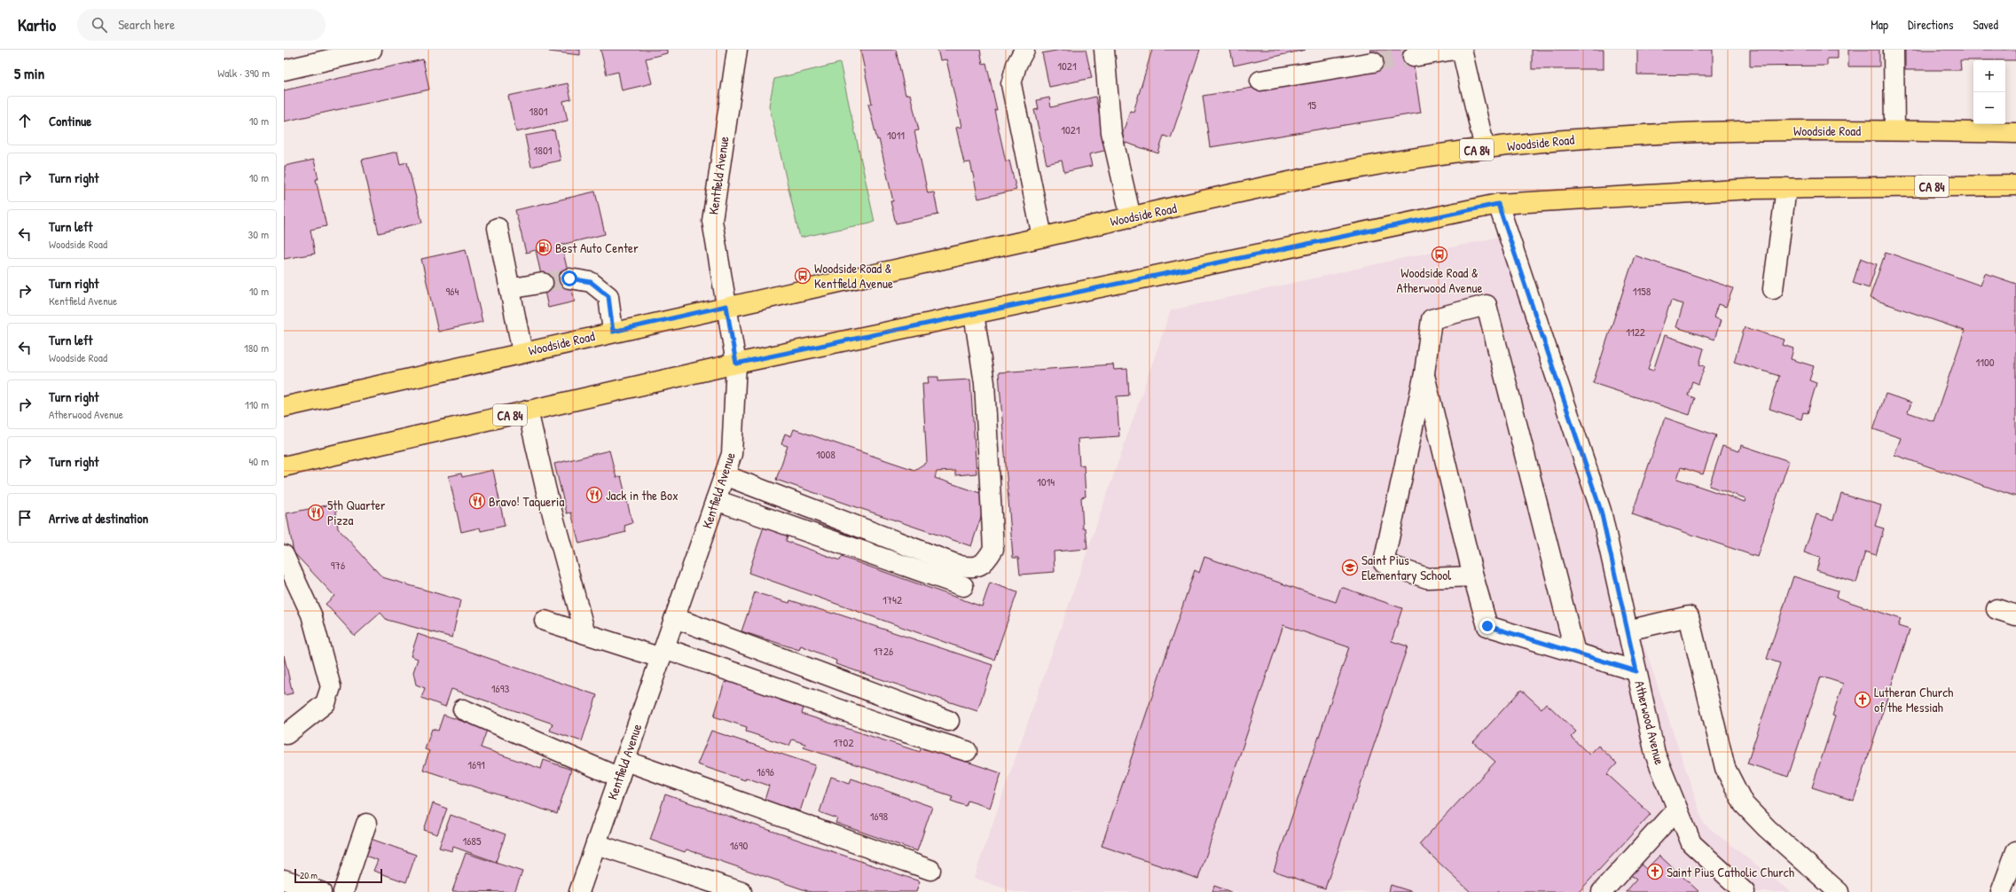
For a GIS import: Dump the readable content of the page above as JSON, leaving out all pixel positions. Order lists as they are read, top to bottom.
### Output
{
  "streets": {
    "main road": ["Woodside Road", "CA 84"],
    "street": ["Kentfield Avenue", "Atherwood Avenue"]
  },
  "crossings": [
    ["Woodside Road", "Kentfield Avenue"],
    ["CA 84", "Kentfield Avenue"],
    ["CA 84", "Atherwood Avenue"]
  ],
  "places": {
    "fuel station": ["Best Auto Center"],
    "bus stop": ["Woodside Road & Atherwood Avenue", "Woodside Road & Kentfield Avenue"],
    "restaurant": ["Jack in the Box", "Bravo! Taqueria", "5th Quarter Pizza"],
    "school or university": ["Saint Pius Elementary School"],
    "church": ["Lutheran Church of the Messiah", "Saint Pius Catholic Church"]
  },
  "house_numbers": [
    "1021",
    "15",
    "1801",
    "1021",
    "1011",
    "1801",
    "964",
    "1158",
    "1122",
    "1100",
    "1008",
    "1014",
    "976",
    "1742",
    "1726",
    "1693",
    "1702",
    "1691",
    "1696",
    "1698",
    "1685",
    "1690"
  ],
  "scale_bar": "20 m",
  "page": {
    "header": "Kartio",
    "search": "Search here",
    "nav": ["Map", "Directions", "Saved"],
    "heading": ["5 min", "Walk · 390 m"],
    "map_buttons": ["+", "−"],
    "list": [
      ["Continue", "10 m"],
      ["Turn right", "10 m"],
      ["Turn left", "Woodside Road", "30 m"],
      ["Turn right", "Kentfield Avenue", "10 m"],
      ["Turn left", "Woodside Road", "180 m"],
      ["Turn right", "Atherwood Avenue", "110 m"],
      ["Turn right", "40 m"],
      "Arrive at destination"
    ],
    "scale": "20 m"
  }
}
